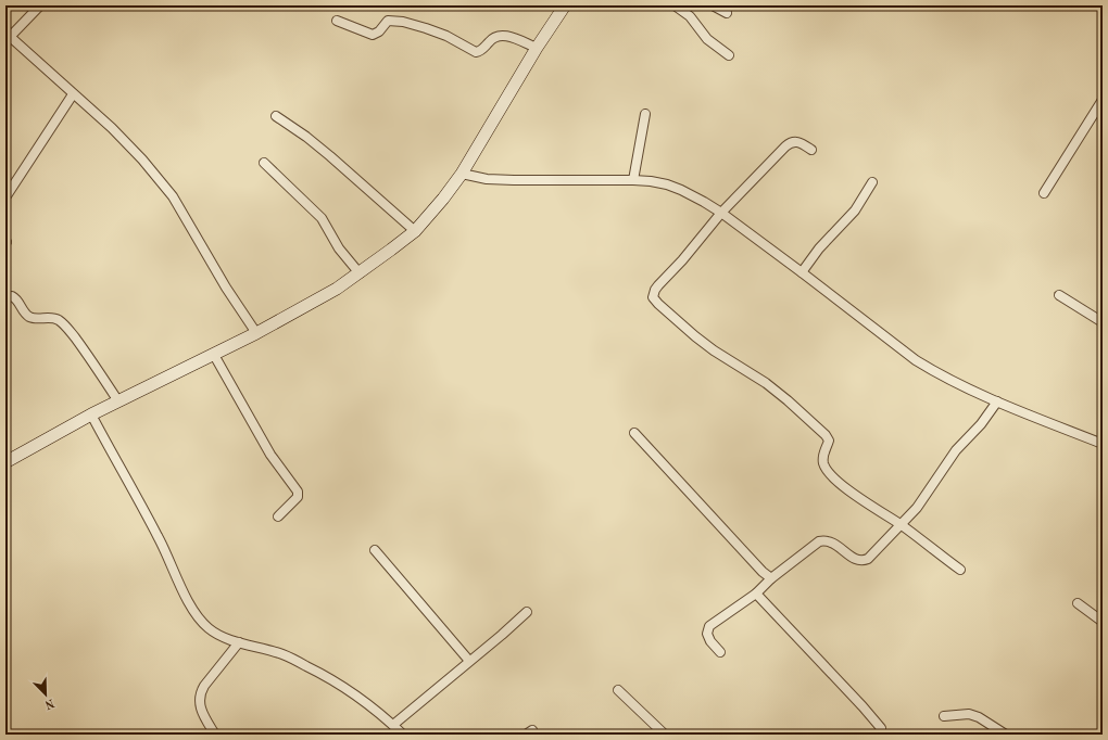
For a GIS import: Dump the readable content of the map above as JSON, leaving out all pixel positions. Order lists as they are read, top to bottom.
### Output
{
  "north": "bottom right"
}
